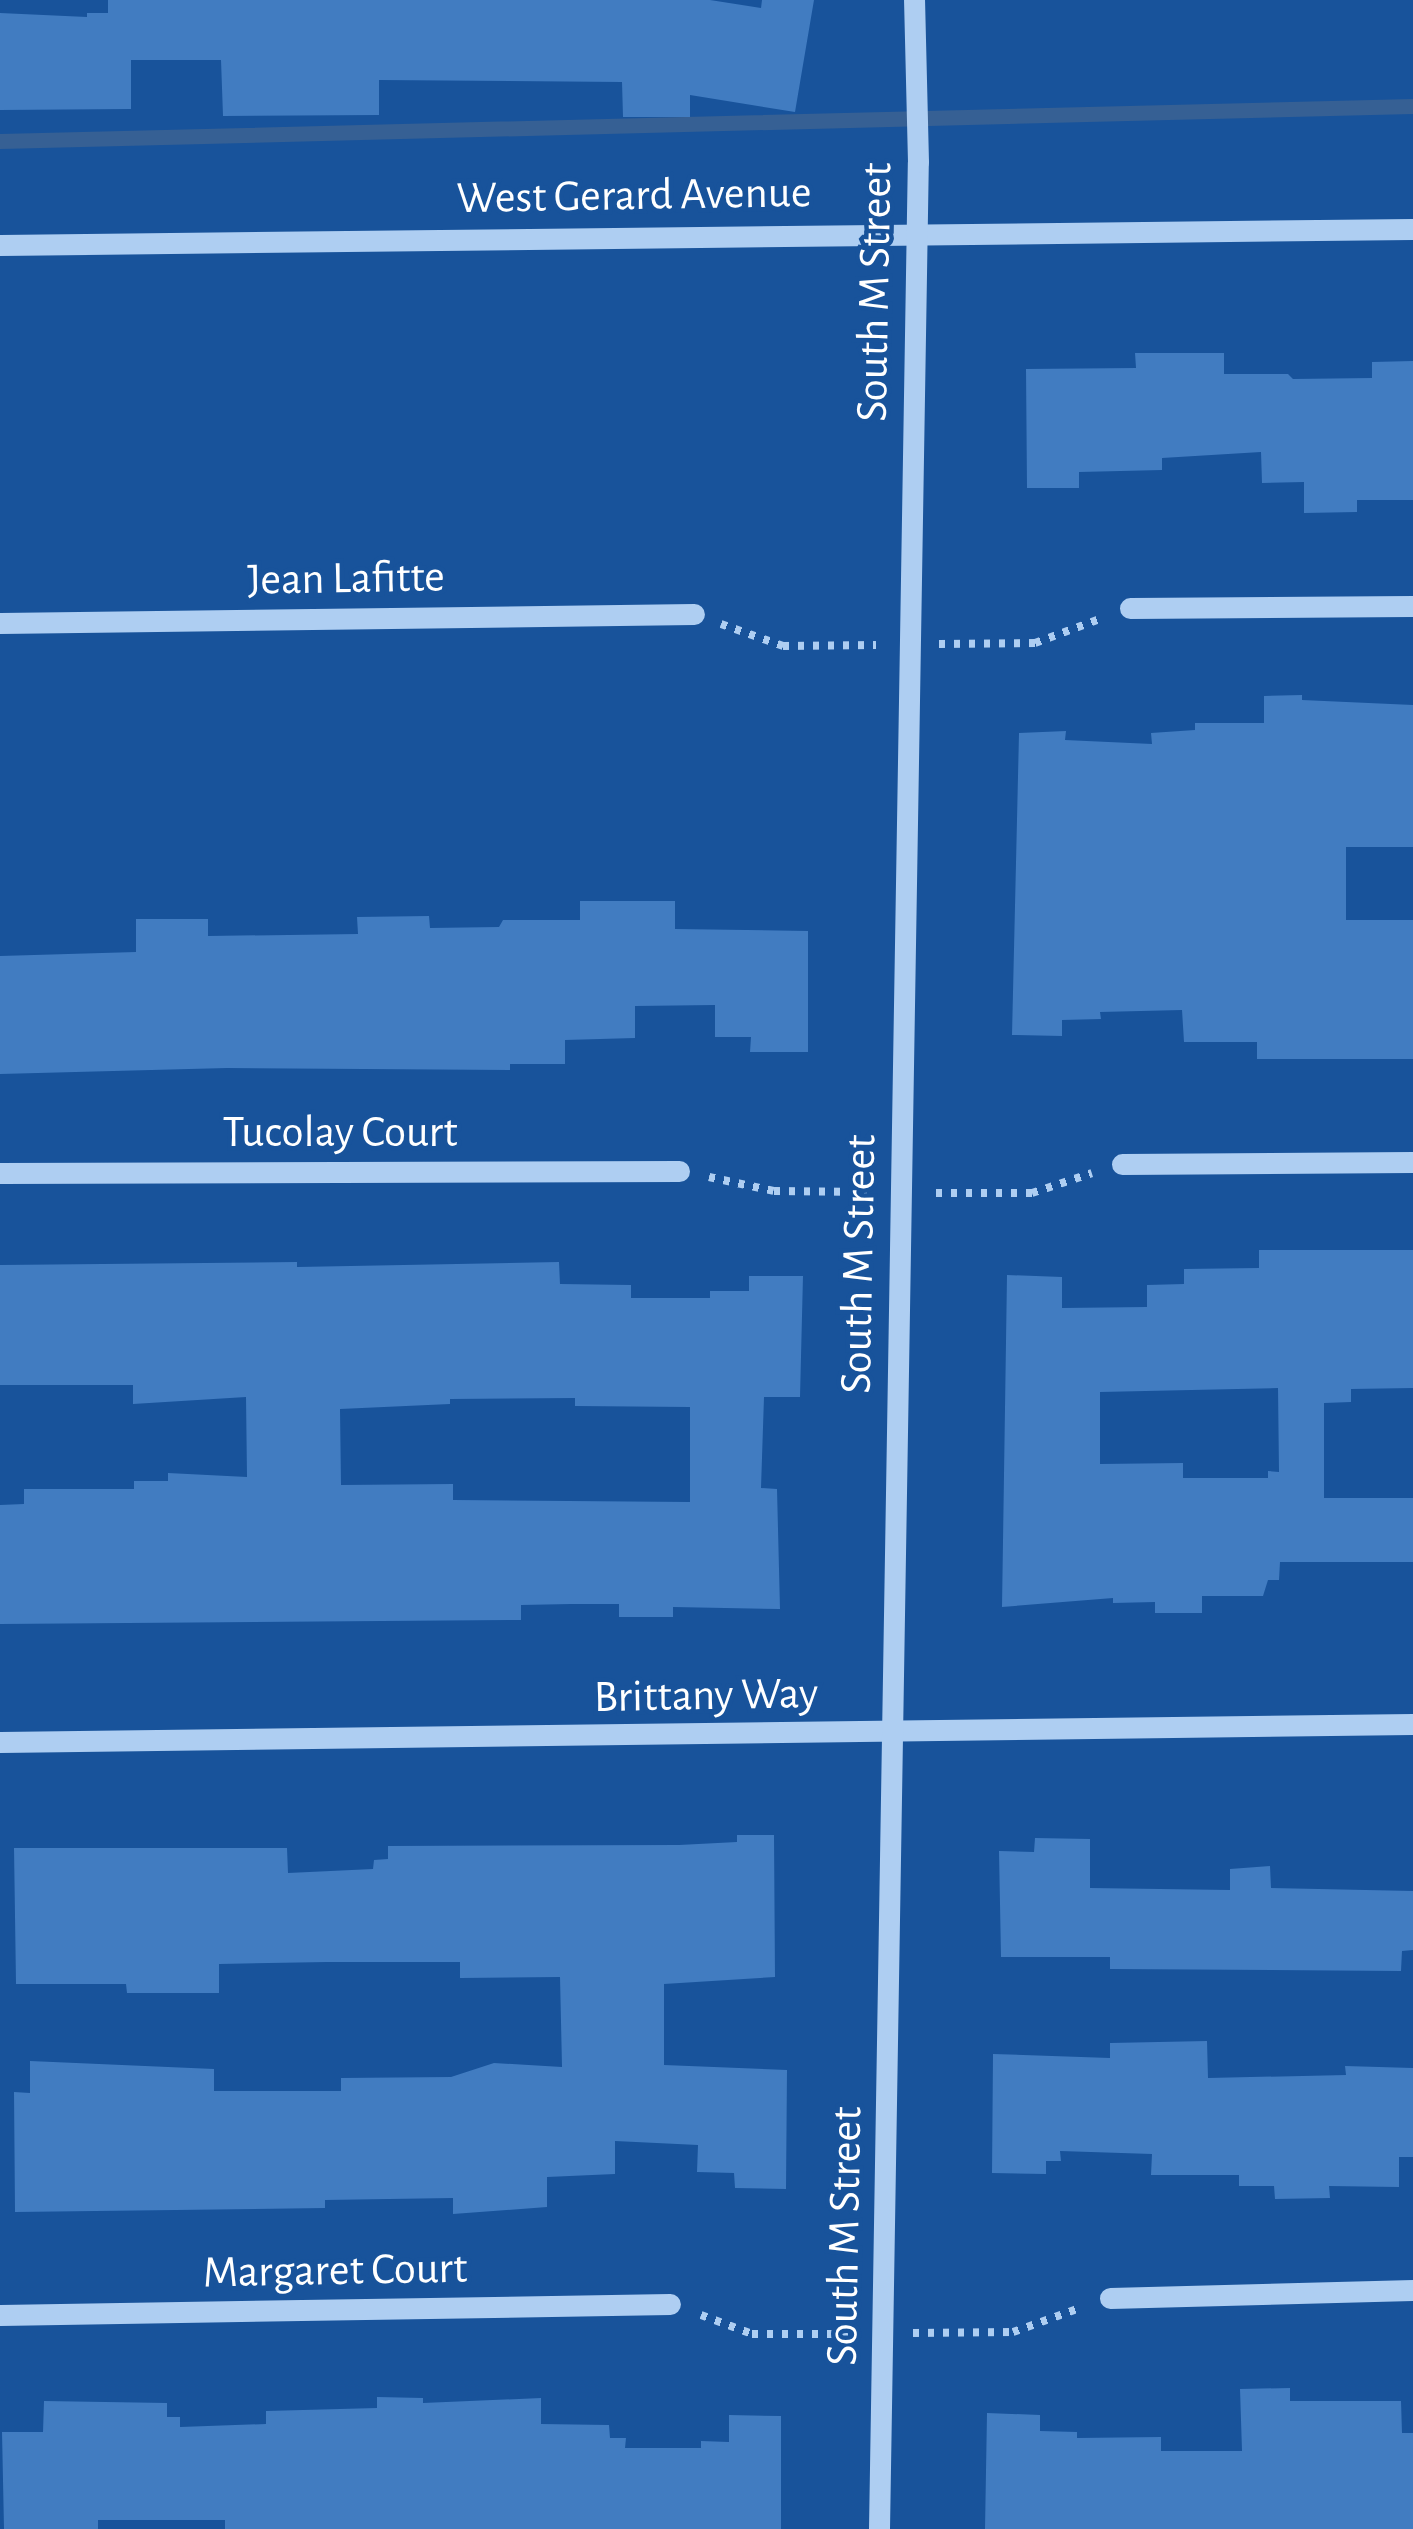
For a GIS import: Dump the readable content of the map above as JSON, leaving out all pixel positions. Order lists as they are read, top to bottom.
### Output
{
  "streets": {
    "street": [
      "West Gerard Avenue",
      "South M Street",
      "Jean Lafitte",
      "Tucolay Court",
      "Brittany Way",
      "Margaret Court"
    ]
  },
  "crossings": [
    ["West Gerard Avenue", "South M Street"],
    ["South M Street", "Brittany Way"]
  ]
}
